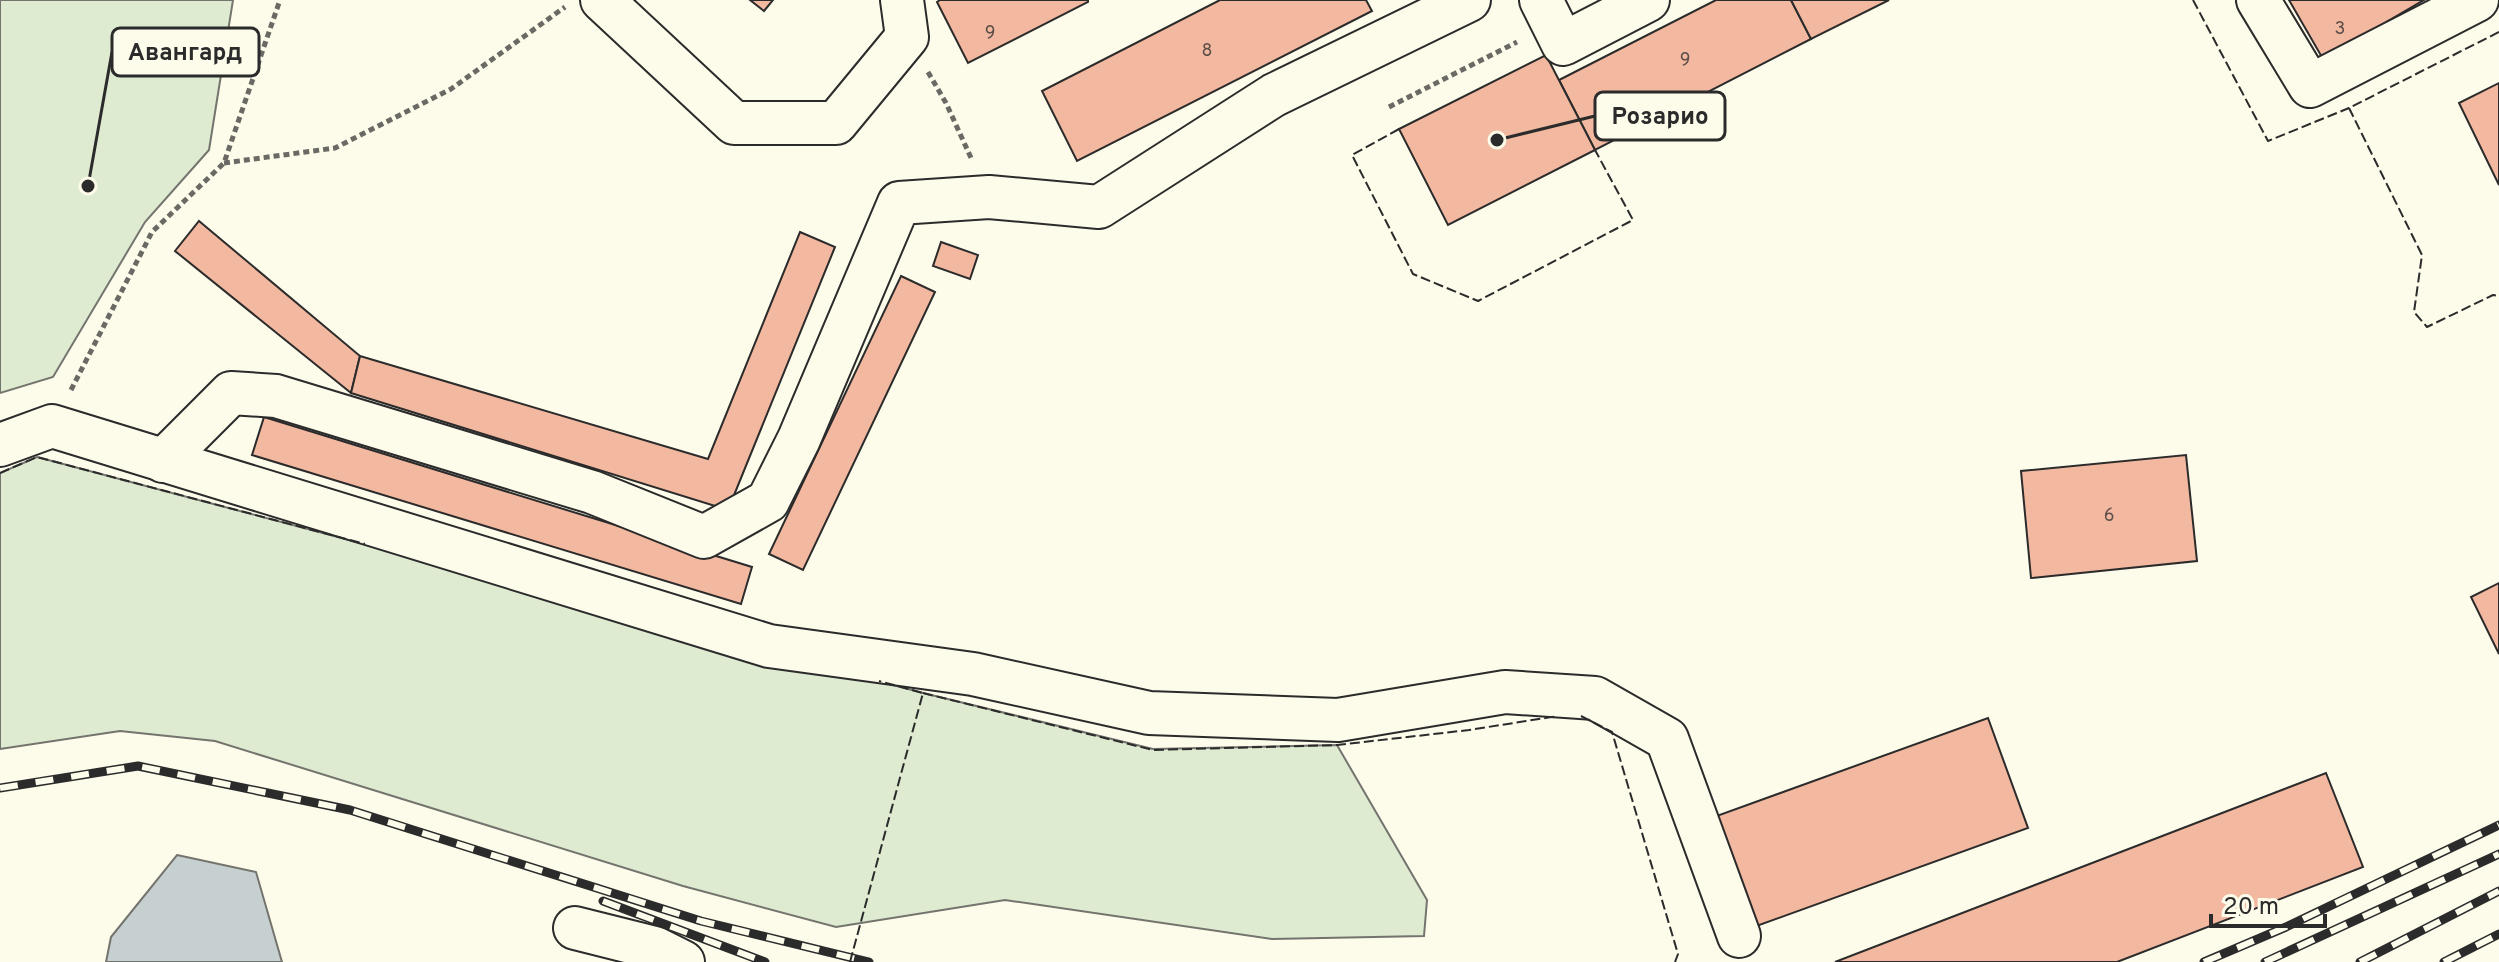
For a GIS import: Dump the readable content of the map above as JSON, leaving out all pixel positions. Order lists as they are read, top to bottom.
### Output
{
  "places": ["Розарио", "Авангард"],
  "house_numbers": [
    "3",
    "9",
    "8",
    "9",
    "6"
  ],
  "scale_bar": "20 m"
}
